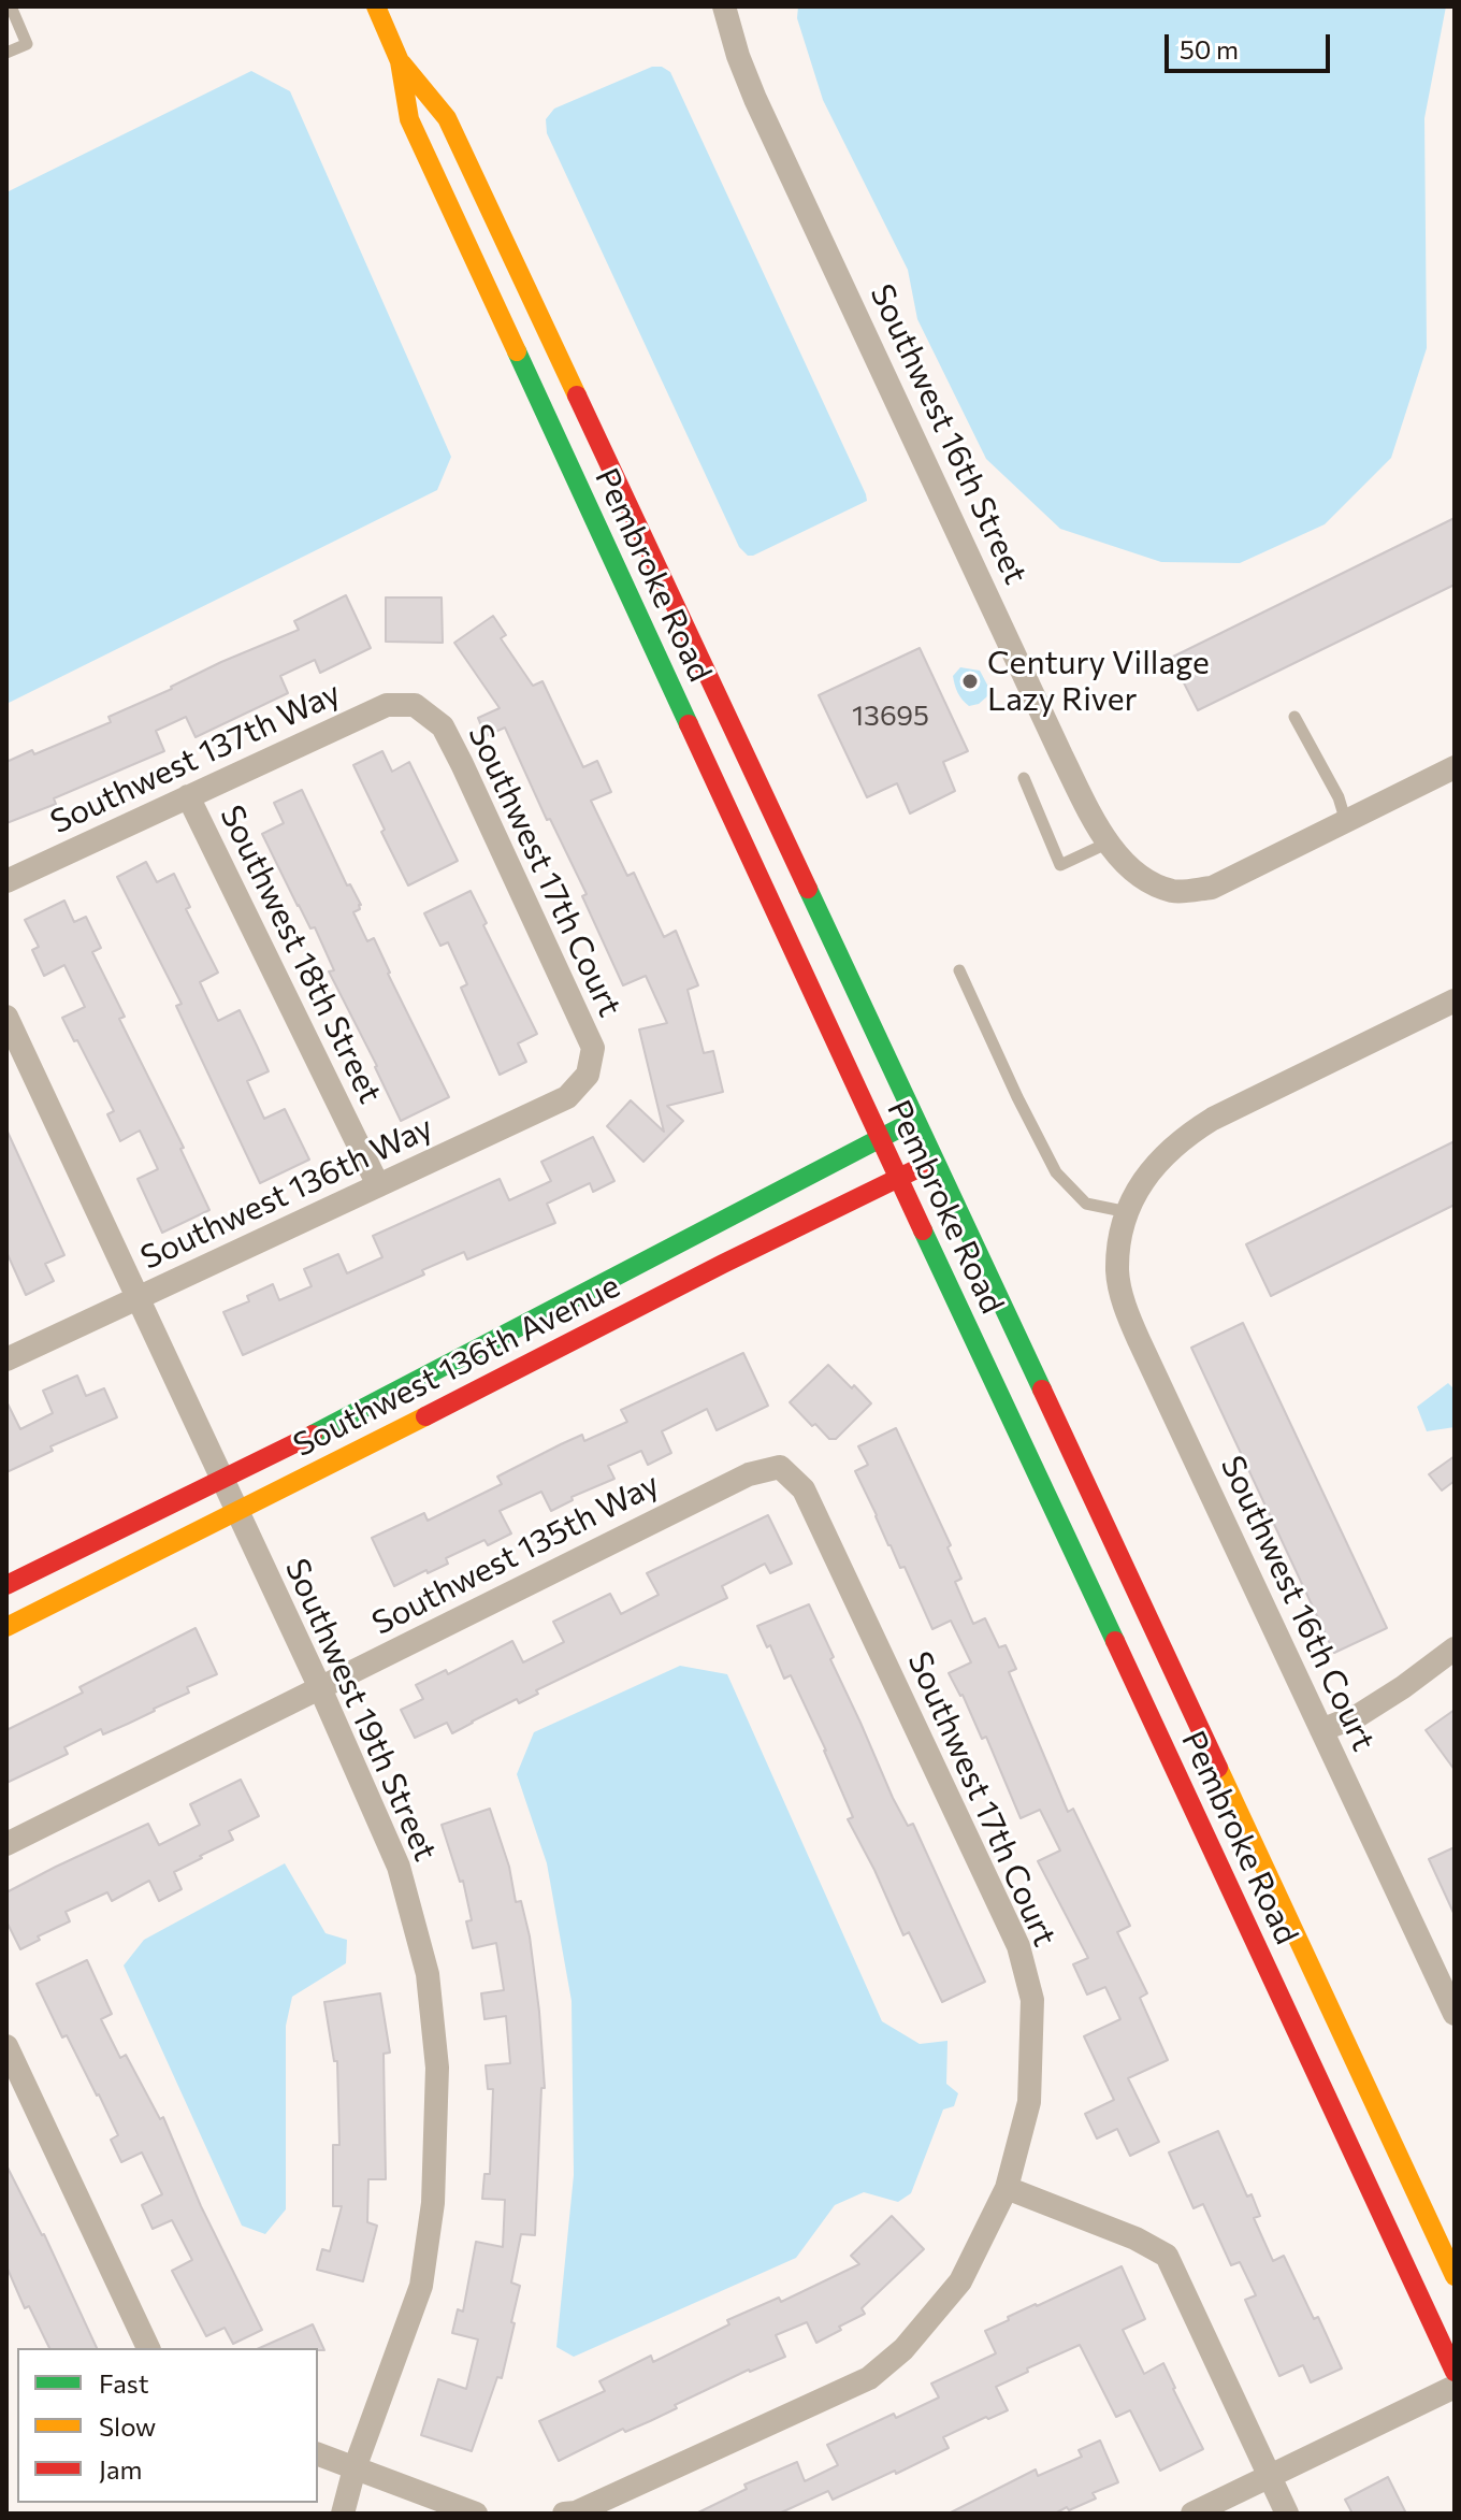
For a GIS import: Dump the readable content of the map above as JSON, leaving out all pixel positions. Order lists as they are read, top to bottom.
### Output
{
  "streets": {
    "main road": ["Pembroke Road", "Southwest 136th Avenue"],
    "street": [
      "Southwest 16th Street",
      "Southwest 137th Way",
      "Southwest 17th Court",
      "Southwest 18th Street",
      "Southwest 136th Way",
      "Southwest 135th Way",
      "Southwest 16th Court",
      "Southwest 19th Street"
    ]
  },
  "crossings": [
    ["Pembroke Road", "Southwest 136th Avenue"],
    ["Southwest 137th Way", "Southwest 17th Court"],
    ["Southwest 137th Way", "Southwest 18th Street"],
    ["Southwest 17th Court", "Southwest 136th Way"],
    ["Southwest 17th Court", "Southwest 135th Way"],
    ["Southwest 18th Street", "Southwest 136th Way"],
    ["Southwest 136th Way", "Southwest 19th Street"],
    ["Southwest 136th Avenue", "Southwest 19th Street"],
    ["Southwest 135th Way", "Southwest 19th Street"]
  ],
  "places": ["Century Village Lazy River"],
  "house_numbers": ["13695"],
  "legend": ["Fast", "Slow", "Jam"],
  "scale_bar": "50 m"
}
